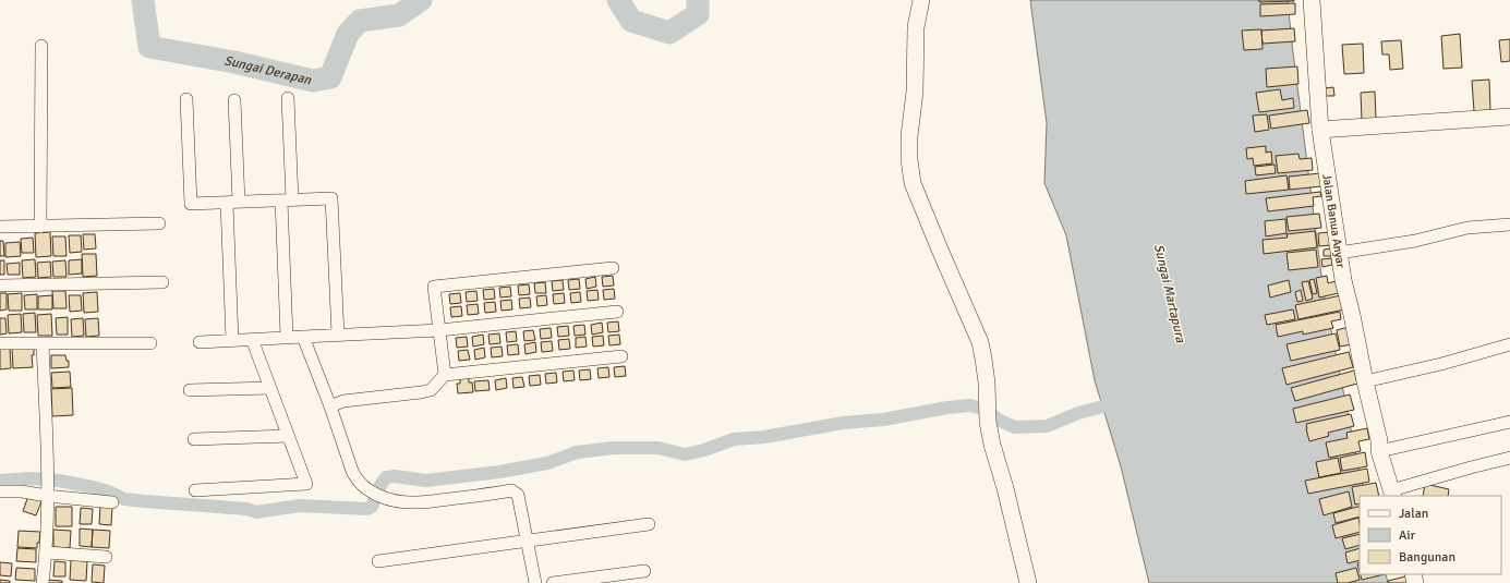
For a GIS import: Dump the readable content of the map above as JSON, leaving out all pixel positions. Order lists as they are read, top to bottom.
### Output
{
  "streets": {
    "street": ["Jalan Banua Anyar"]
  },
  "water": ["Sungai Derapan", "Sungai Martapura"],
  "legend": ["Jalan", "Air", "Bangunan"]
}
